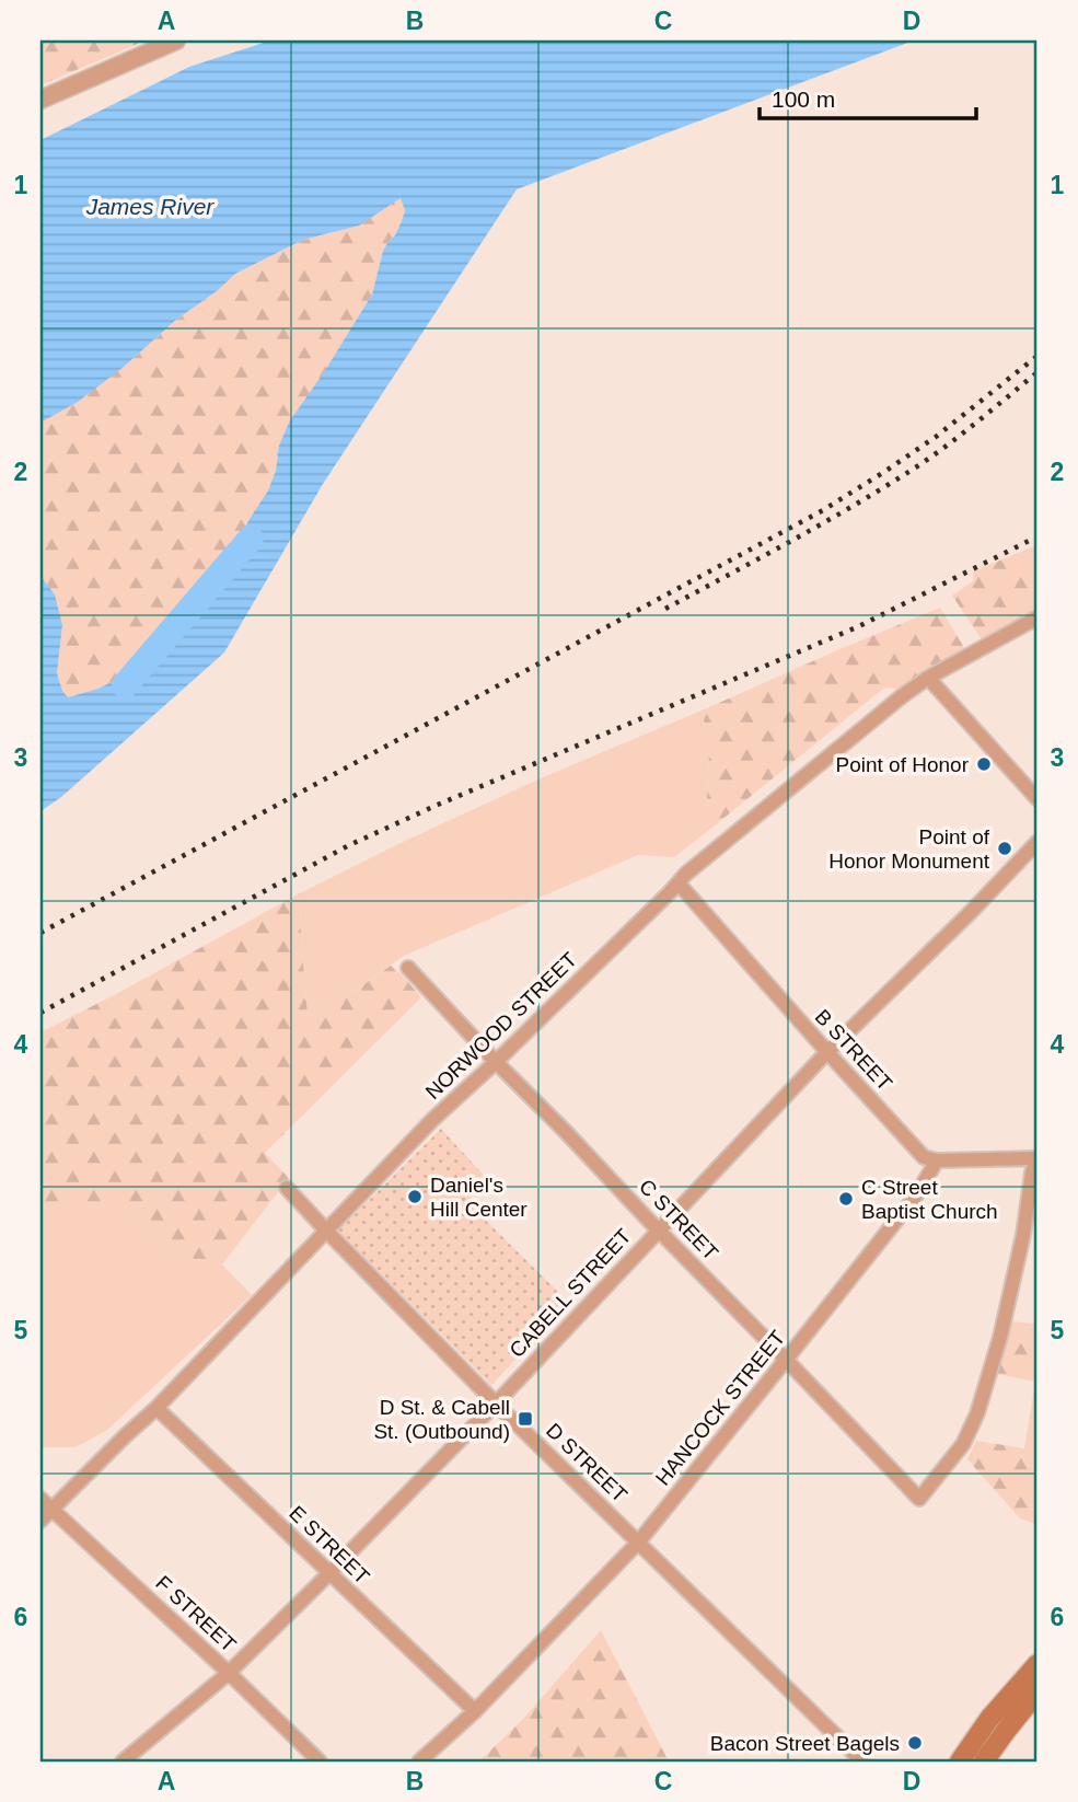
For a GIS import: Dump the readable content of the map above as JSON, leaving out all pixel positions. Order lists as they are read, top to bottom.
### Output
{
  "streets": {
    "street": [
      "NORWOOD STREET",
      "B STREET",
      "C STREET",
      "CABELL STREET",
      "HANCOCK STREET",
      "D STREET",
      "E STREET",
      "F STREET"
    ]
  },
  "crossings": [
    ["NORWOOD STREET", "B STREET"],
    ["NORWOOD STREET", "C STREET"],
    ["NORWOOD STREET", "D STREET"],
    ["NORWOOD STREET", "E STREET"],
    ["NORWOOD STREET", "F STREET"],
    ["B STREET", "CABELL STREET"],
    ["B STREET", "HANCOCK STREET"],
    ["C STREET", "CABELL STREET"],
    ["C STREET", "HANCOCK STREET"],
    ["CABELL STREET", "D STREET"],
    ["CABELL STREET", "E STREET"],
    ["CABELL STREET", "F STREET"],
    ["HANCOCK STREET", "D STREET"],
    ["HANCOCK STREET", "E STREET"]
  ],
  "water": ["James River"],
  "places": {
    "other": [
      "Point of Honor",
      "Point of Honor Monument",
      "Daniel's Hill Center",
      "C Street Baptist Church",
      "Bacon Street Bagels"
    ],
    "transit": ["D St. & Cabell St. (Outbound)"]
  },
  "scale_bar": "100 m",
  "grid": {
    "columns": [
      "A",
      "B",
      "C",
      "D"
    ],
    "rows": [
      "1",
      "2",
      "3",
      "4",
      "5",
      "6"
    ]
  }
}
